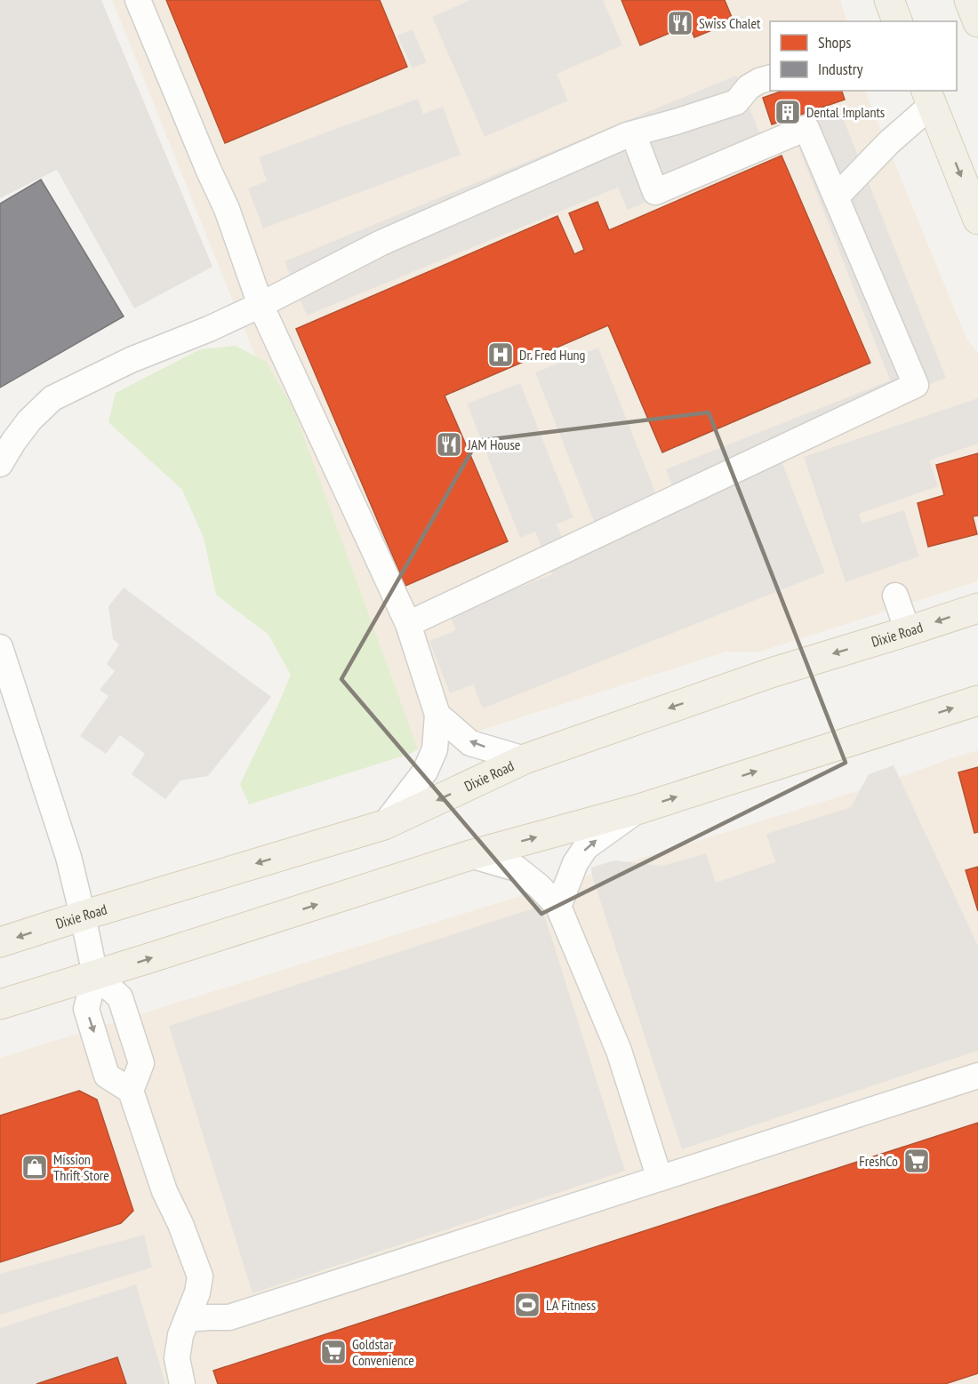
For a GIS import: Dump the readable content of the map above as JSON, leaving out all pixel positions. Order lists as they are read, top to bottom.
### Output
{
  "streets": {
    "main road": ["Dixie Road"]
  },
  "places": {
    "restaurant": ["Swiss Chalet", "JAM House"],
    "building": ["Dental !mplants"],
    "hospital": ["Dr. Fred Hung"],
    "supermarket": ["FreshCo", "Goldstar Convenience"],
    "shop": ["Mission Thrift Store"],
    "sports": ["LA Fitness"]
  },
  "legend": ["Shops", "Industry"]
}
